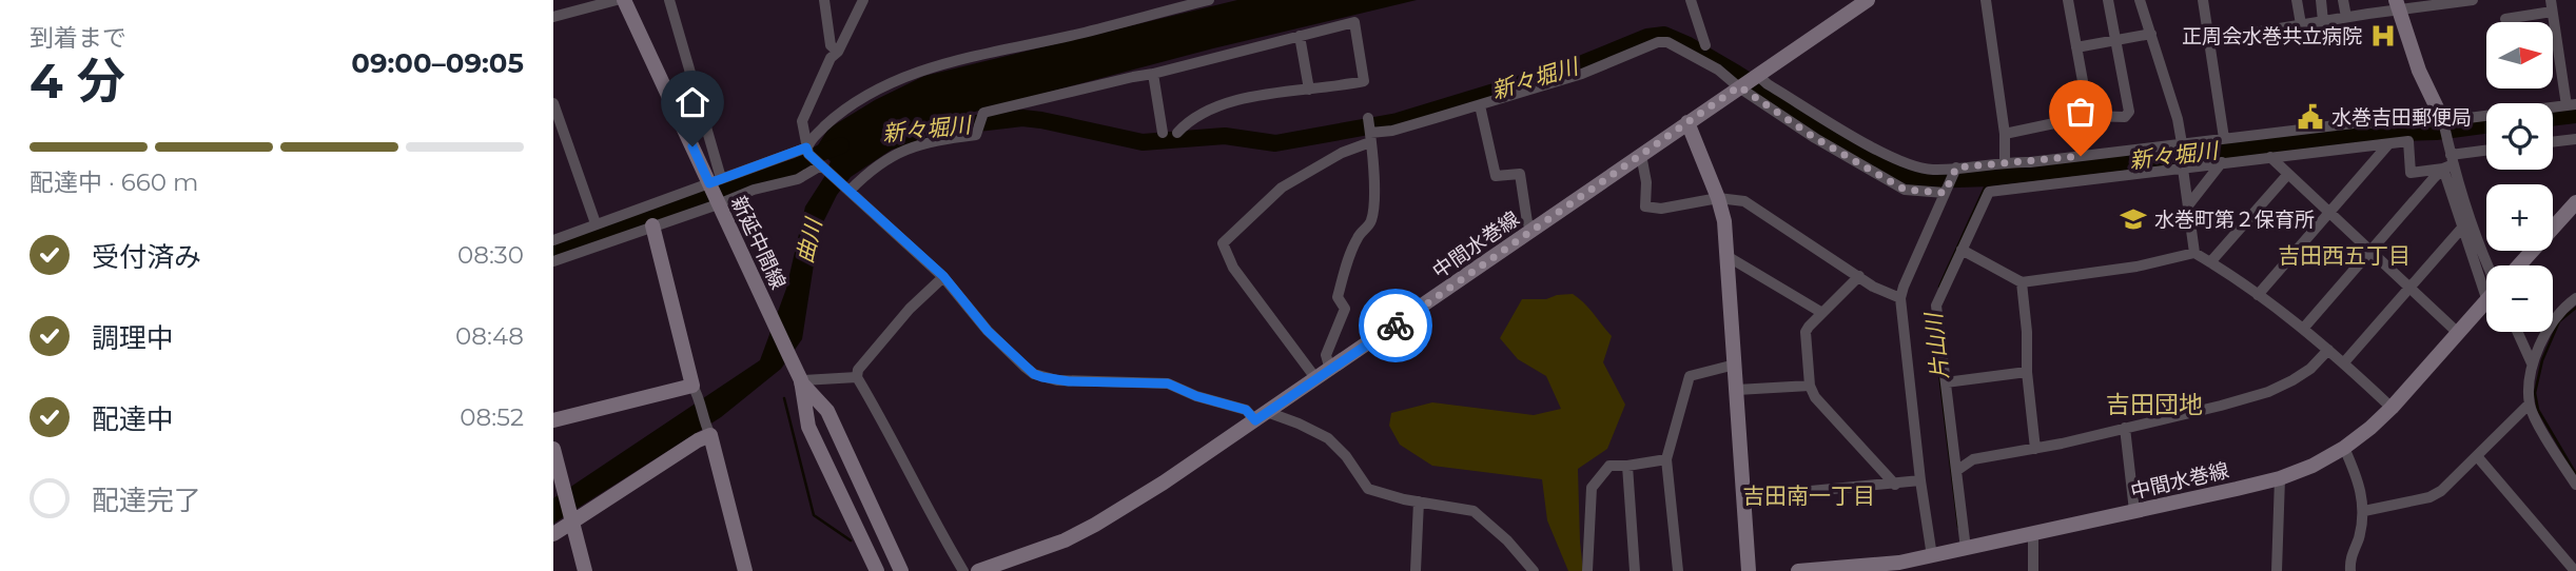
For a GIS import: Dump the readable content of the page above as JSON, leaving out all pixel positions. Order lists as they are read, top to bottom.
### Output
{
  "streets": {
    "main road": ["新延中間線", "中間水巻線"]
  },
  "districts": ["吉田西五丁目", "吉田団地", "吉田南一丁目"],
  "water": ["新々堀川", "曲川", "片山川"],
  "places": {
    "hospital": ["正周会水巻共立病院"],
    "public building": ["水巻吉田郵便局"],
    "school or university": ["水巻町第２保育所"]
  },
  "north": "right",
  "page": {
    "heading": ["4 分", "到着まで", "09:00–09:05"],
    "map_buttons": ["+", "−"],
    "bar": "配達中 · 660 m",
    "list": [
      ["受付済み", "08:30"],
      ["調理中", "08:48"],
      ["配達中", "08:52"],
      "配達完了"
    ]
  }
}
